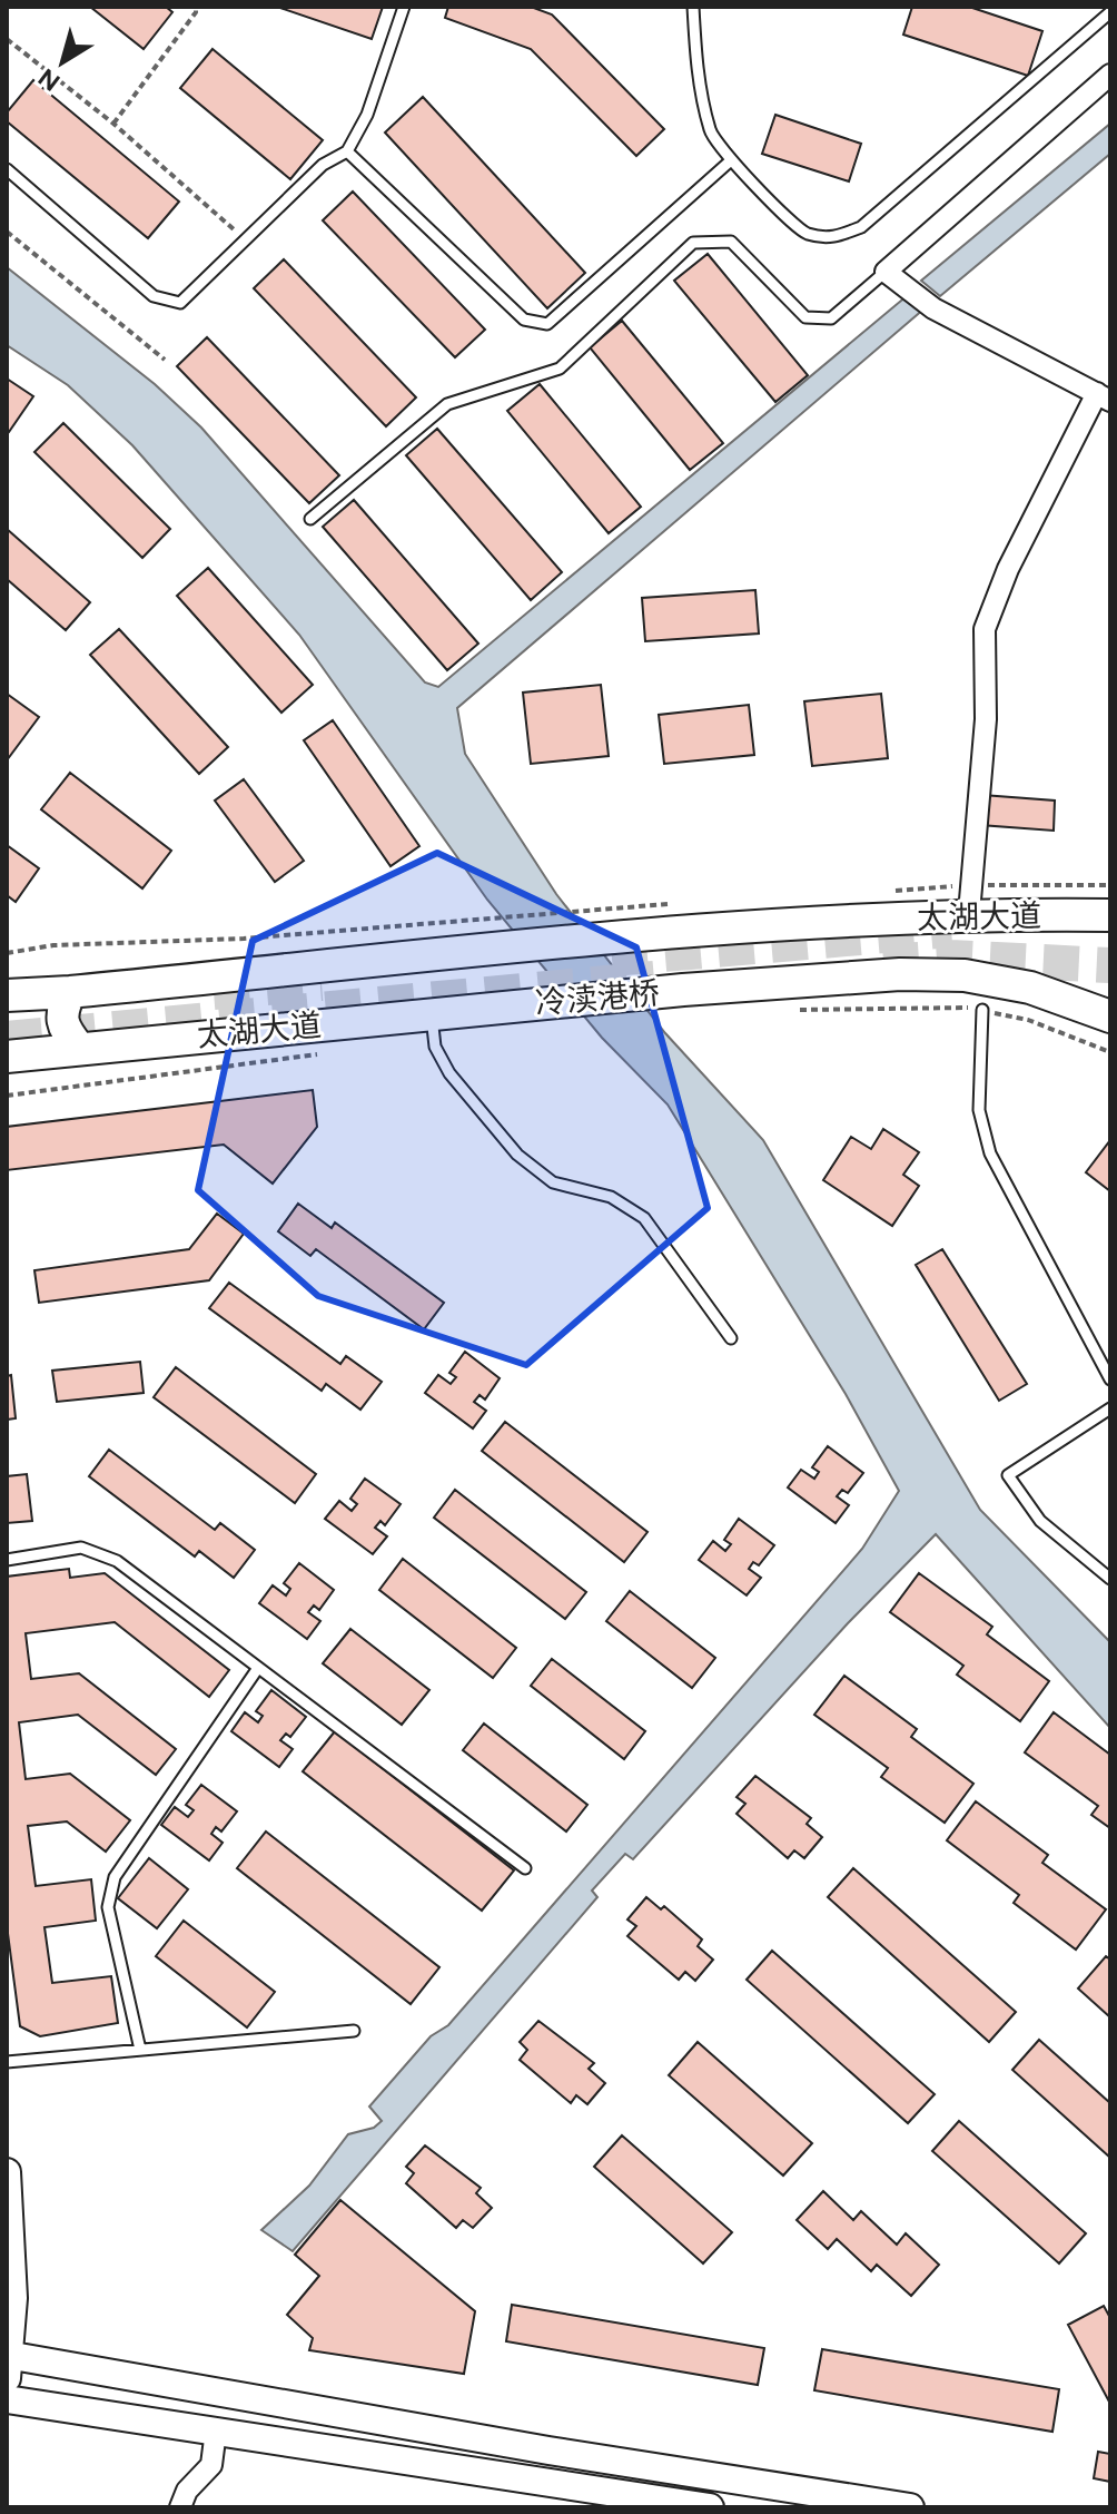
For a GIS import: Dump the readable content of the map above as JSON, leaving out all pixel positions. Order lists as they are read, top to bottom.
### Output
{
  "streets": {
    "main road": ["太湖大道", "冷渎港桥"]
  },
  "crossings": [
    ["太湖大道", "冷渎港桥"]
  ],
  "north": "bottom left"
}
